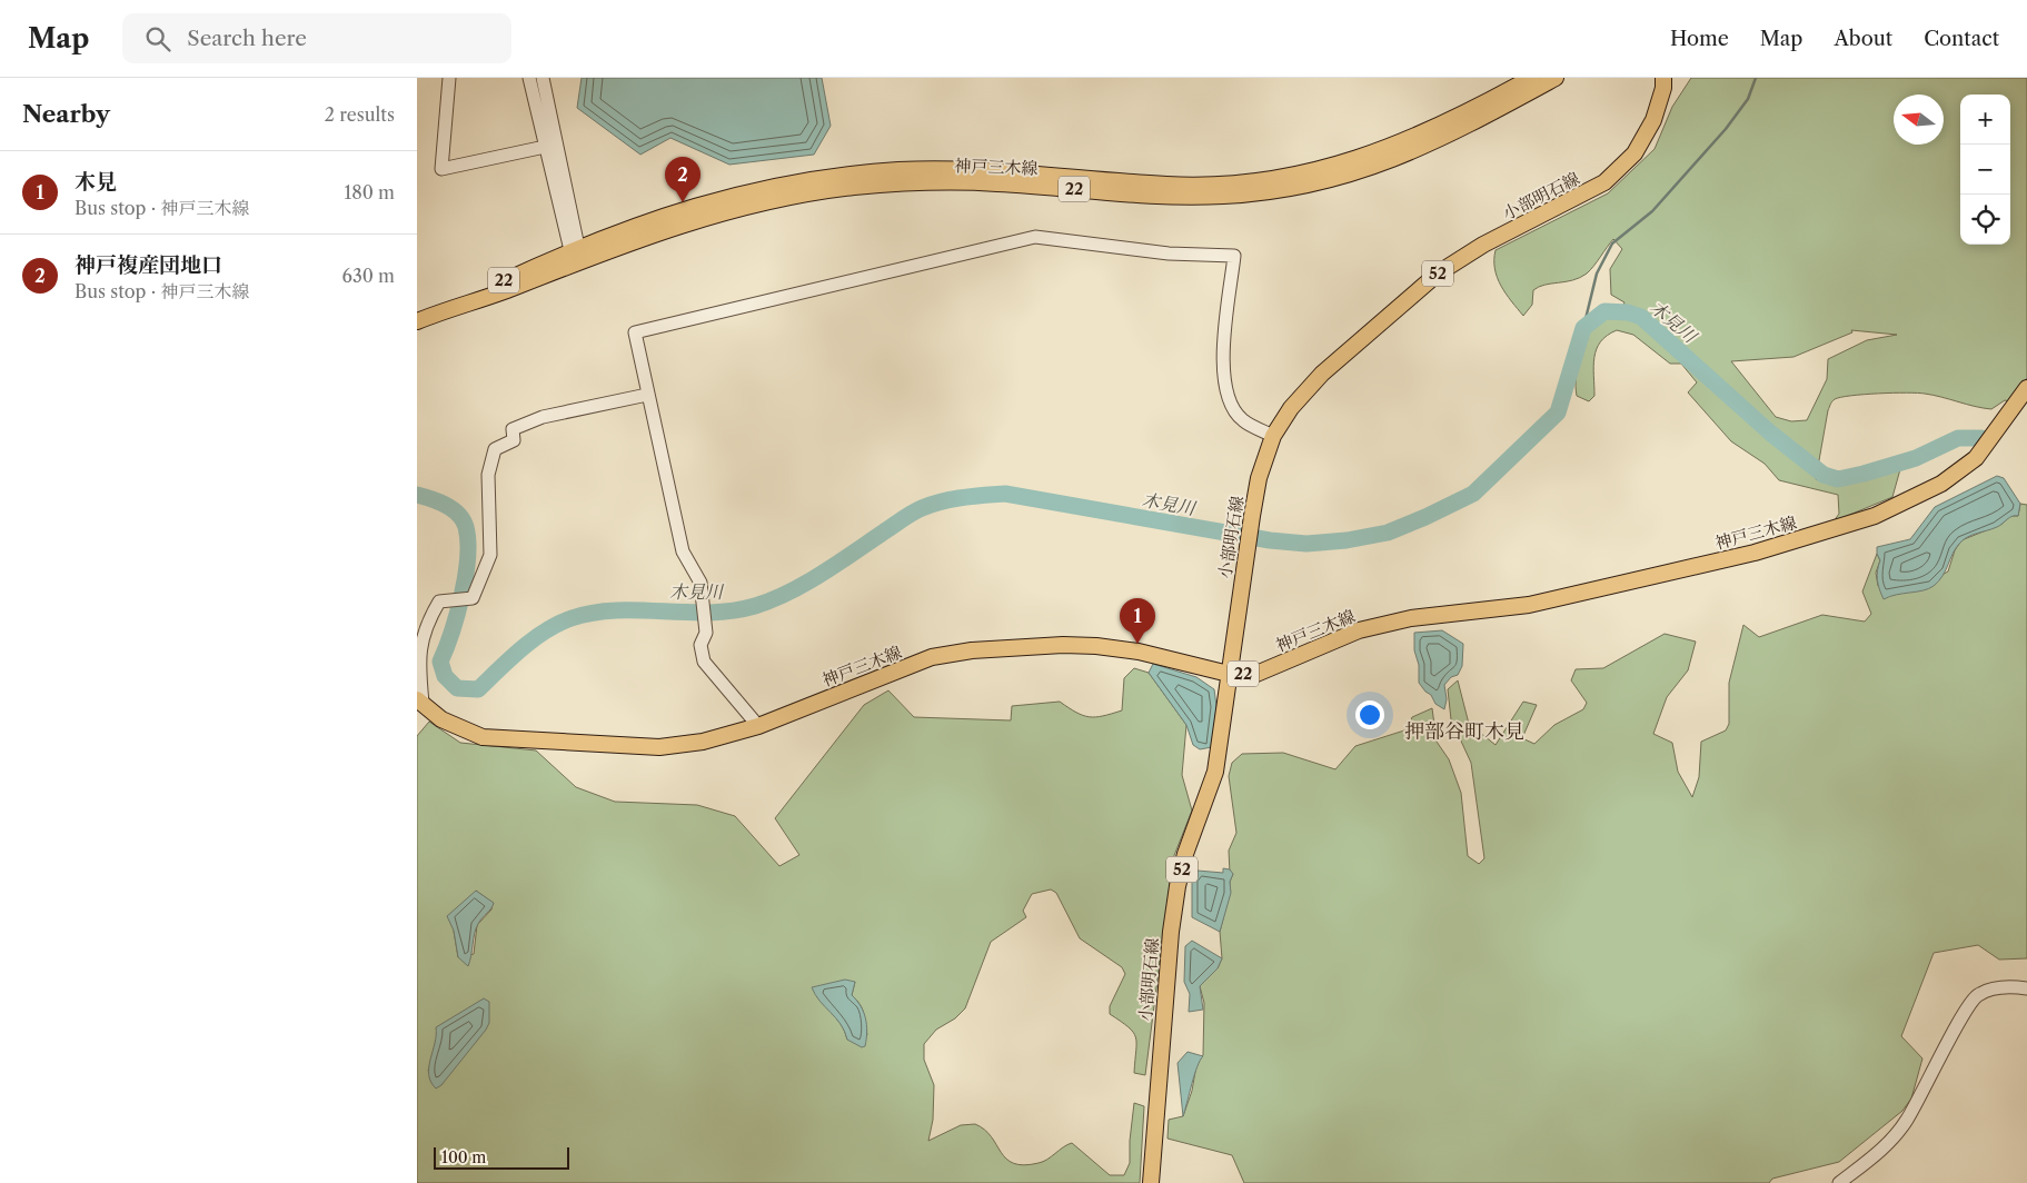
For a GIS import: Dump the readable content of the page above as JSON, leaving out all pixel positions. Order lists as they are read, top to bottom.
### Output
{
  "streets": {
    "main road": [
      "神戸三木線",
      "22",
      "小部明石線",
      "52"
    ]
  },
  "crossings": [
    ["神戸三木線", "小部明石線"]
  ],
  "districts": ["押部谷町木見"],
  "water": ["木見川"],
  "scale_bar": "100 m",
  "north": "left",
  "page": {
    "header": "Map",
    "search": "Search here",
    "nav": [
      "Home",
      "Map",
      "About",
      "Contact"
    ],
    "heading": ["Nearby", "2 results"],
    "map_buttons": ["+", "−"],
    "list": [
      {
        "mark": "1",
        "name": "木見",
        "note": "Bus stop · 神戸三木線",
        "value": "180 m"
      },
      {
        "mark": "2",
        "name": "神戸複産団地口",
        "note": "Bus stop · 神戸三木線",
        "value": "630 m"
      }
    ],
    "pins": ["2", "1"],
    "scale": "100 m"
  }
}
